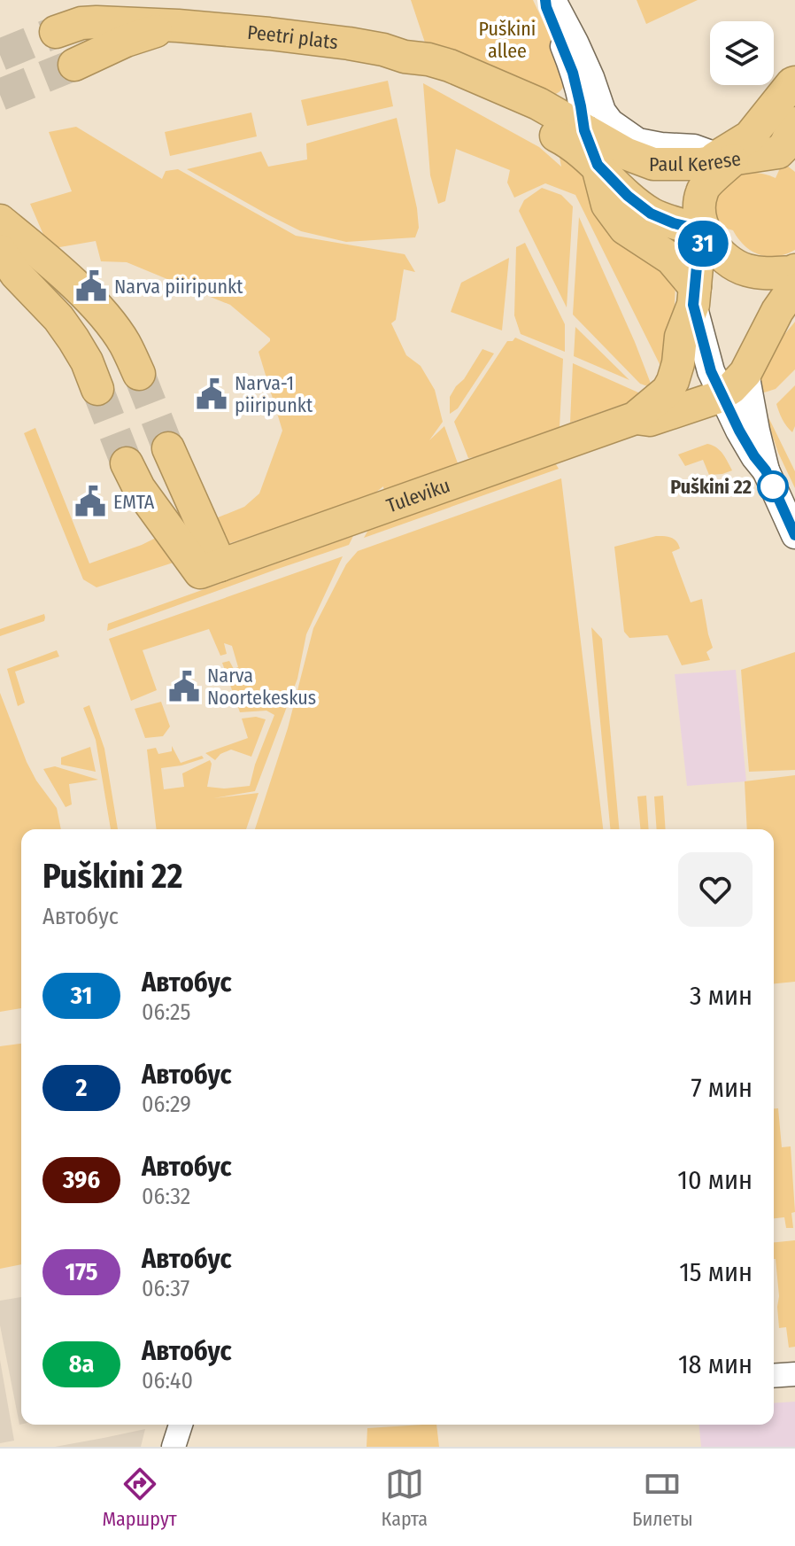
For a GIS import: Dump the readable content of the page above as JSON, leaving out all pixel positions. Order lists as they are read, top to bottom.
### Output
{
  "streets": {
    "highway": ["Peetri plats", "Paul Kerese", "Tuleviku"]
  },
  "crossings": [
    ["Peetri plats", "Paul Kerese"],
    ["Peetri plats", "Tuleviku"]
  ],
  "parks": ["Puškini allee"],
  "places": {
    "public building": [
      "Narva piiripunkt",
      "Narva-1 piiripunkt",
      "EMTA",
      "Narva Noortekeskus"
    ],
    "other": ["Puškini 22"]
  },
  "lines": ["bus line 31"],
  "page": {
    "on_map": "31",
    "heading": ["Puškini 22", "Автобус"],
    "list": [
      {
        "mark": "31",
        "name": "Автобус",
        "note": "06:25",
        "value": "3 мин"
      },
      {
        "mark": "2",
        "name": "Автобус",
        "note": "06:29",
        "value": "7 мин"
      },
      {
        "mark": "396",
        "name": "Автобус",
        "note": "06:32",
        "value": "10 мин"
      },
      {
        "mark": "175",
        "name": "Автобус",
        "note": "06:37",
        "value": "15 мин"
      },
      {
        "mark": "8a",
        "name": "Автобус",
        "note": "06:40",
        "value": "18 мин"
      }
    ],
    "tabs": ["Маршрут", "Карта", "Билеты"]
  }
}
